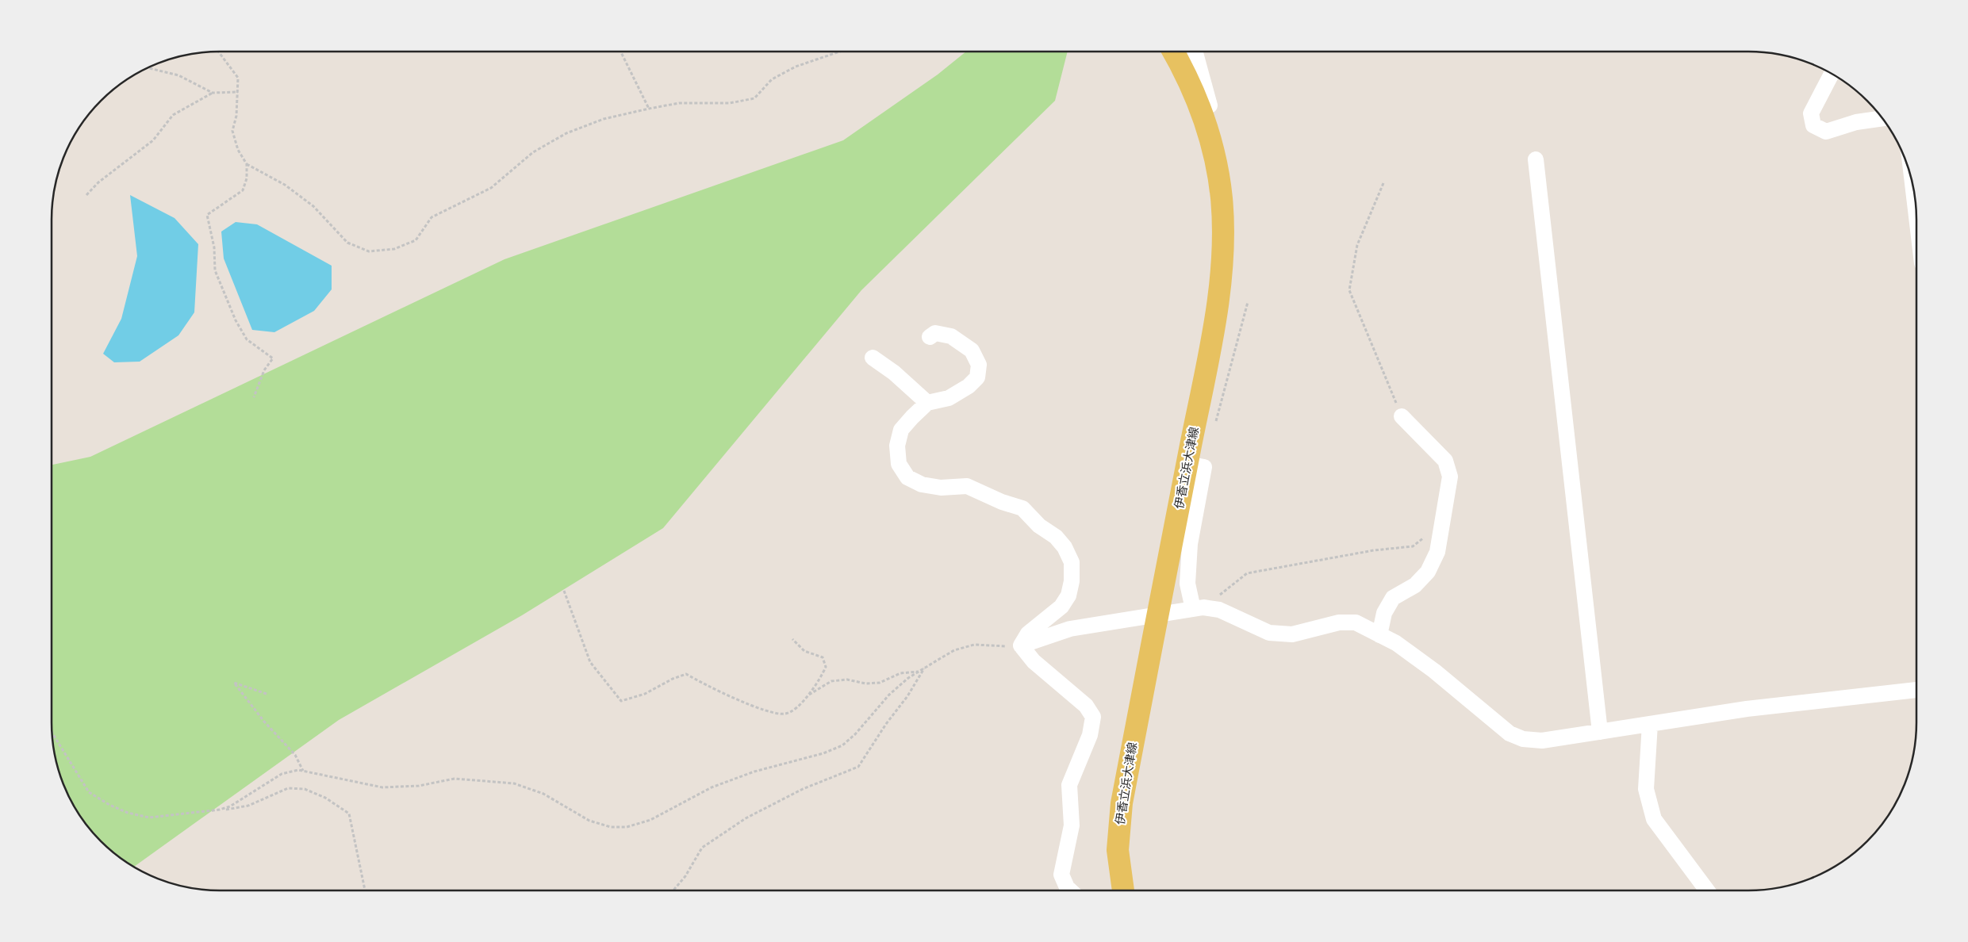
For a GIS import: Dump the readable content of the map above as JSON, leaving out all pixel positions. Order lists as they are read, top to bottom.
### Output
{
  "streets": {
    "main road": ["伊香立浜大津線"]
  }
}
